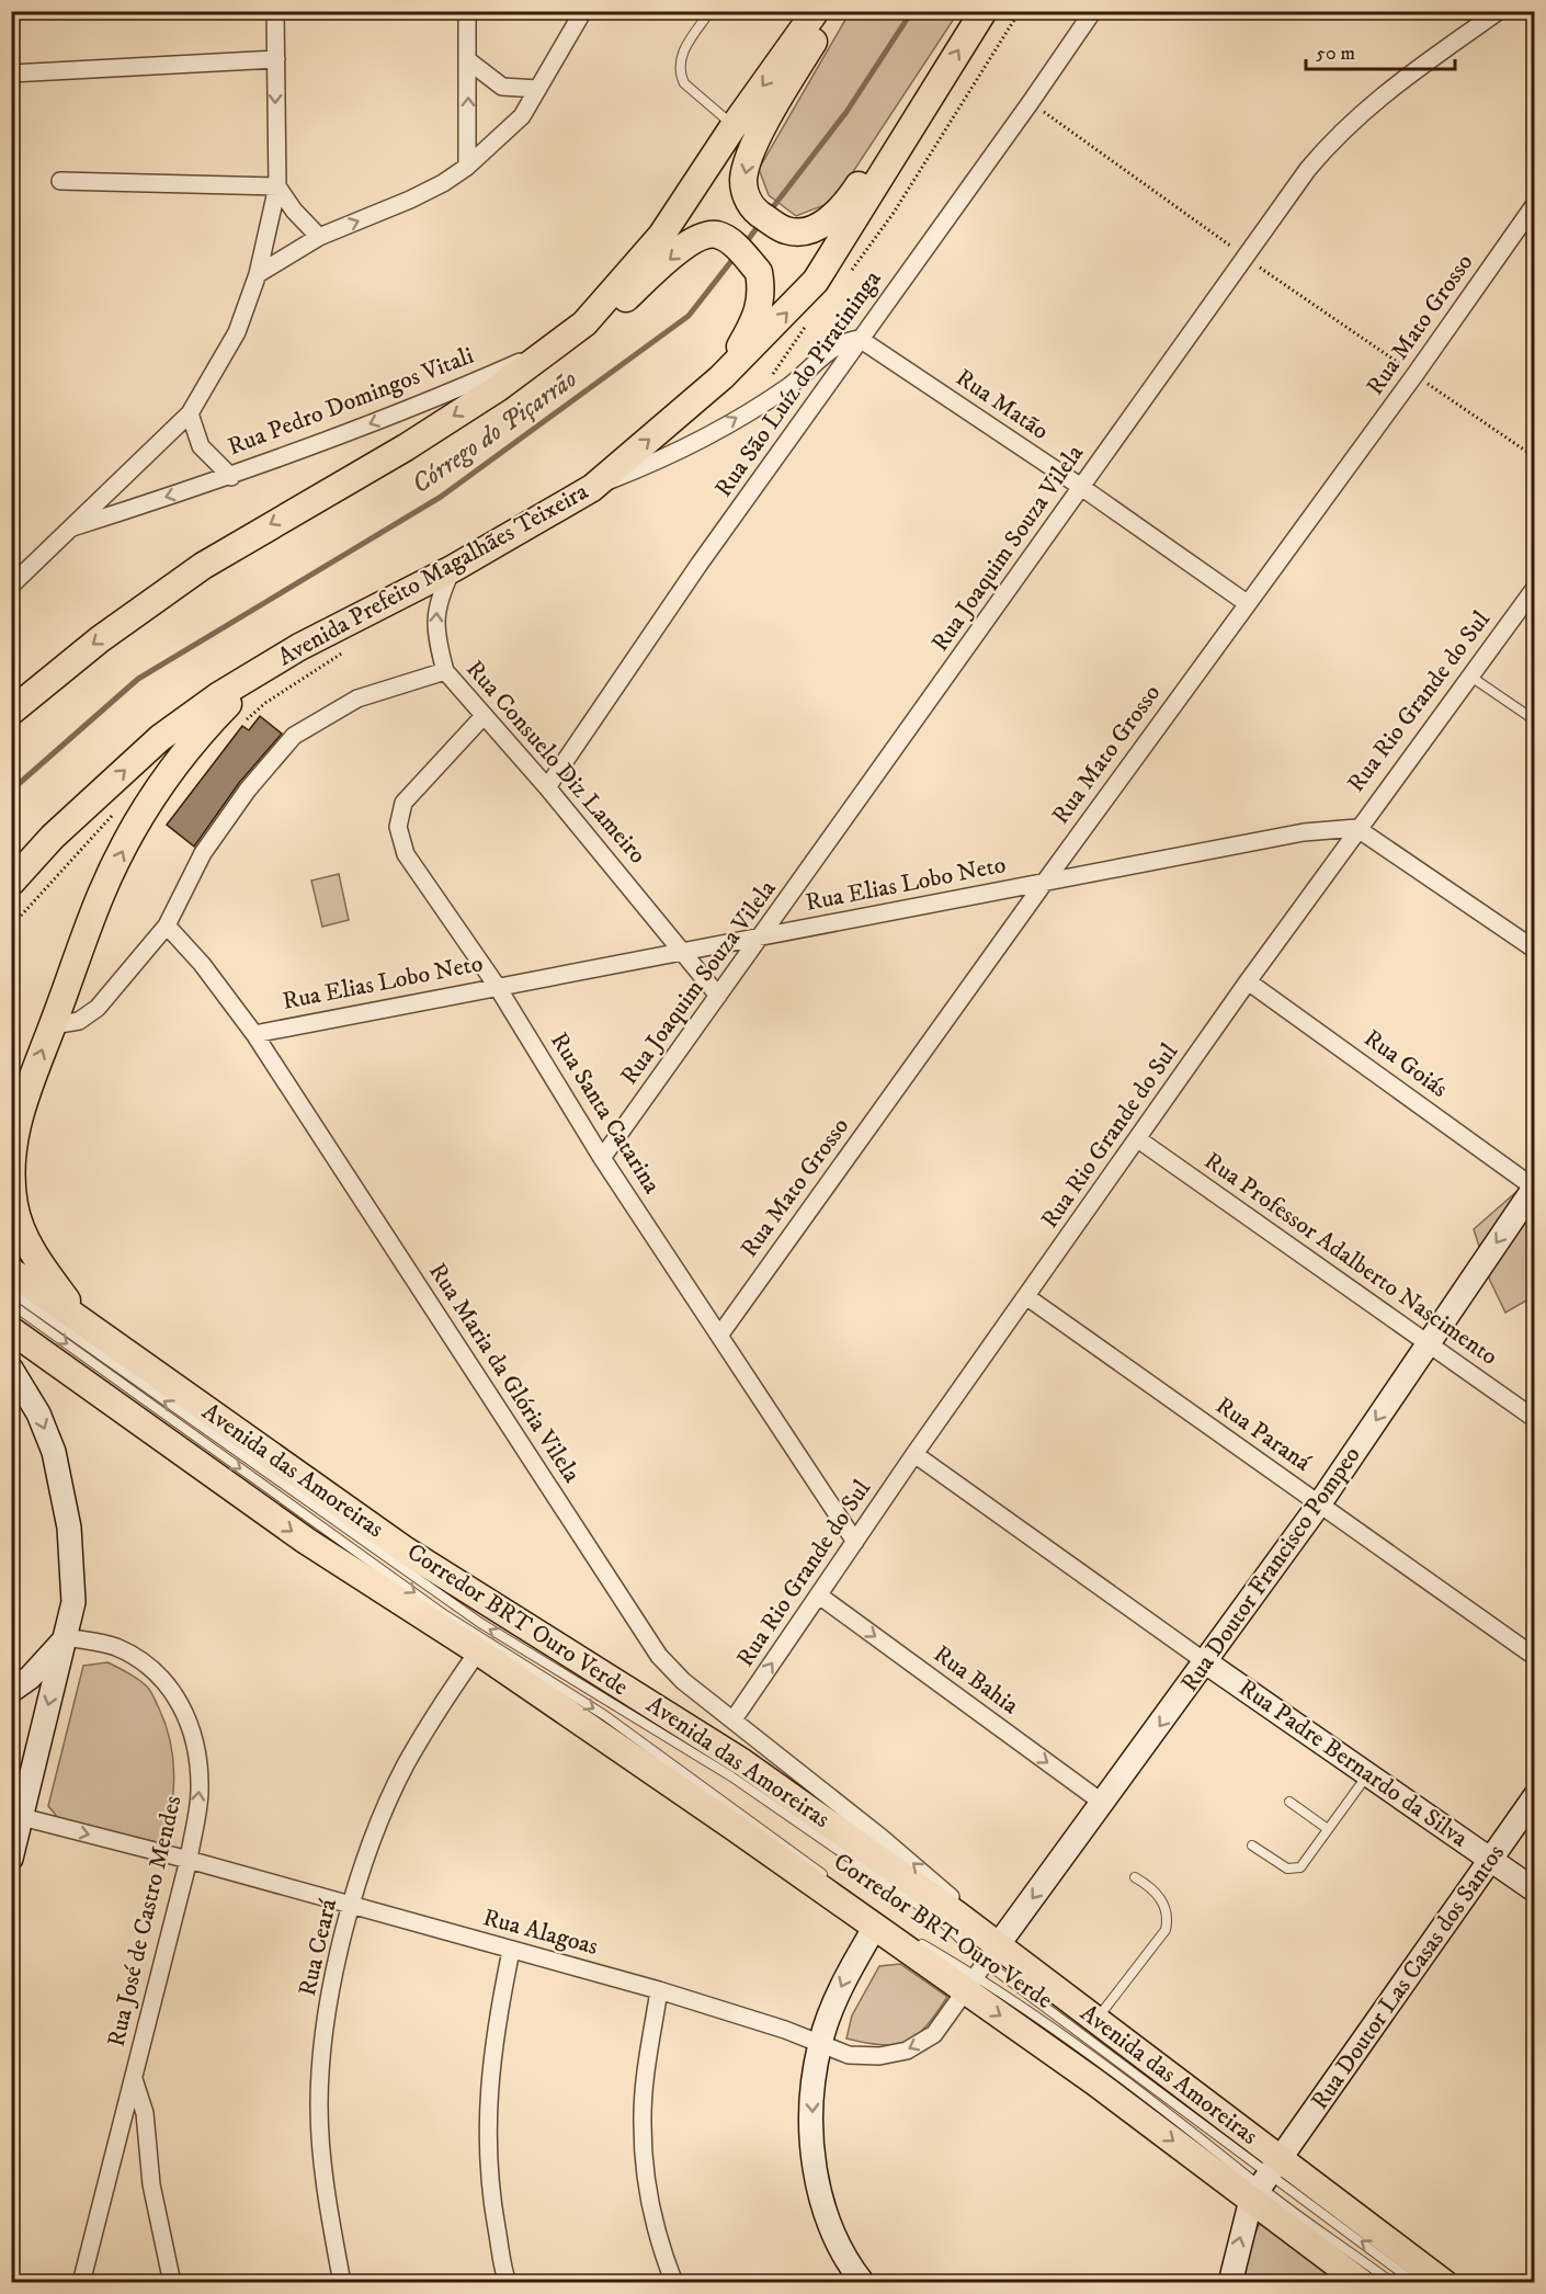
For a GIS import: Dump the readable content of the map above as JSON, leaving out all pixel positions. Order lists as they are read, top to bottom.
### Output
{
  "streets": {
    "main road": ["Avenida Prefeito Magalhães Teixeira", "Avenida das Amoreiras"],
    "street": [
      "Rua Mato Grosso",
      "Rua São Luíz do Piratininga",
      "Rua Pedro Domingos Vitali",
      "Rua Matão",
      "Rua Joaquim Souza Vilela",
      "Rua Rio Grande do Sul",
      "Rua Consuelo Diz Lameiro",
      "Rua Elias Lobo Neto",
      "Rua Goiás",
      "Rua Santa Catarina",
      "Rua Professor Adalberto Nascimento",
      "Rua Maria da Glória Vilela",
      "Rua Paraná",
      "Rua Doutor Francisco Pompeo",
      "Rua Bahia",
      "Rua Padre Bernardo da Silva",
      "Rua José de Castro Mendes",
      "Rua Alagoas",
      "Rua Ceará",
      "Rua Doutor Las Casas dos Santos"
    ],
    "lane": ["Corredor BRT Ouro Verde"]
  },
  "crossings": [
    ["Rua Mato Grosso", "Rua Matão"],
    ["Rua Mato Grosso", "Rua Elias Lobo Neto"],
    ["Rua Mato Grosso", "Rua Santa Catarina"],
    ["Rua São Luíz do Piratininga", "Rua Matão"],
    ["Rua São Luíz do Piratininga", "Rua Consuelo Diz Lameiro"],
    ["Rua Matão", "Rua Joaquim Souza Vilela"],
    ["Rua Joaquim Souza Vilela", "Rua Consuelo Diz Lameiro"],
    ["Rua Joaquim Souza Vilela", "Rua Elias Lobo Neto"],
    ["Rua Joaquim Souza Vilela", "Rua Santa Catarina"],
    ["Rua Rio Grande do Sul", "Rua Elias Lobo Neto"],
    ["Rua Rio Grande do Sul", "Rua Goiás"],
    ["Rua Rio Grande do Sul", "Rua Santa Catarina"],
    ["Rua Rio Grande do Sul", "Rua Professor Adalberto Nascimento"],
    ["Rua Rio Grande do Sul", "Rua Maria da Glória Vilela"],
    ["Rua Rio Grande do Sul", "Rua Paraná"],
    ["Rua Rio Grande do Sul", "Rua Bahia"],
    ["Rua Rio Grande do Sul", "Rua Padre Bernardo da Silva"],
    ["Rua Consuelo Diz Lameiro", "Rua Elias Lobo Neto"],
    ["Rua Consuelo Diz Lameiro", "Rua Santa Catarina"],
    ["Rua Elias Lobo Neto", "Rua Santa Catarina"],
    ["Rua Elias Lobo Neto", "Rua Maria da Glória Vilela"],
    ["Rua Goiás", "Rua Doutor Francisco Pompeo"],
    ["Rua Professor Adalberto Nascimento", "Rua Doutor Francisco Pompeo"],
    ["Rua Maria da Glória Vilela", "Avenida das Amoreiras"],
    ["Rua Paraná", "Rua Doutor Francisco Pompeo"],
    ["Avenida das Amoreiras", "Rua Doutor Francisco Pompeo"],
    ["Avenida das Amoreiras", "Corredor BRT Ouro Verde"],
    ["Avenida das Amoreiras", "Rua Alagoas"],
    ["Avenida das Amoreiras", "Rua Ceará"],
    ["Avenida das Amoreiras", "Rua Doutor Las Casas dos Santos"],
    ["Rua Doutor Francisco Pompeo", "Corredor BRT Ouro Verde"],
    ["Rua Doutor Francisco Pompeo", "Rua Bahia"],
    ["Rua Doutor Francisco Pompeo", "Rua Padre Bernardo da Silva"],
    ["Rua Doutor Francisco Pompeo", "Rua Alagoas"],
    ["Corredor BRT Ouro Verde", "Rua Alagoas"],
    ["Corredor BRT Ouro Verde", "Rua Doutor Las Casas dos Santos"],
    ["Rua Padre Bernardo da Silva", "Rua Doutor Las Casas dos Santos"],
    ["Rua José de Castro Mendes", "Rua Alagoas"],
    ["Rua Alagoas", "Rua Ceará"]
  ],
  "one_way": ["Rua Pedro Domingos Vitali", "Rua Doutor Francisco Pompeo", "Rua Bahia"],
  "water": ["Córrego do Piçarrão"],
  "scale_bar": "50 m"
}
